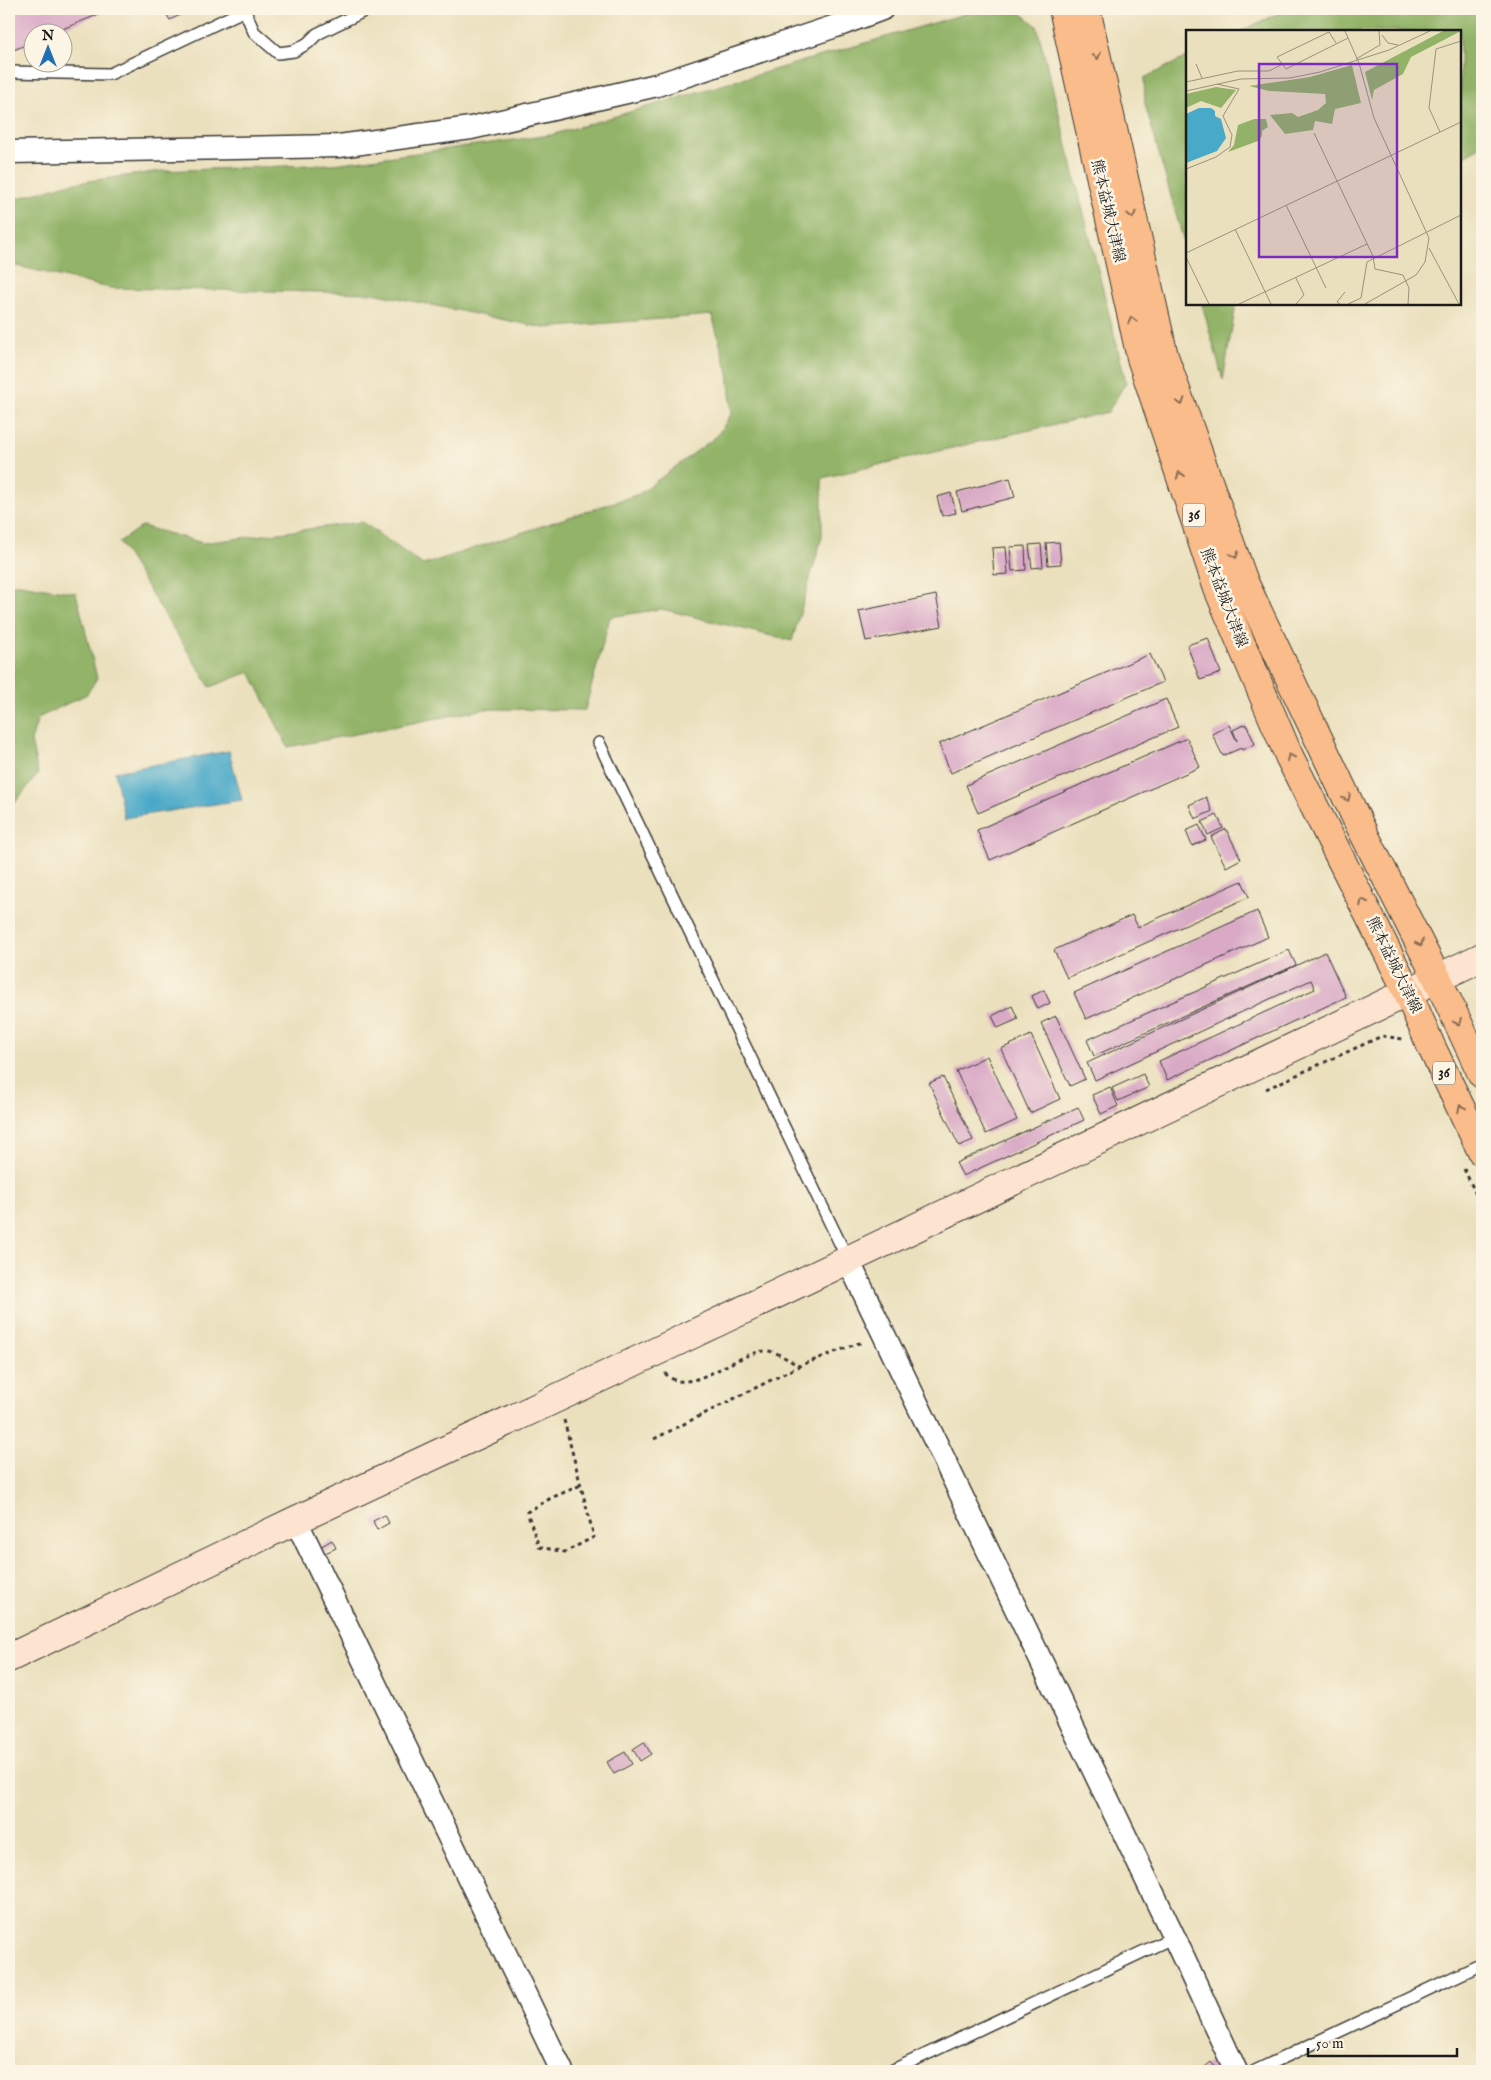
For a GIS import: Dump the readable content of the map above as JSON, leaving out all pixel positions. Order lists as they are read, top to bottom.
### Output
{
  "streets": {
    "main road": ["熊本益城大津線", "36"]
  },
  "scale_bar": "50 m",
  "north": "top"
}
